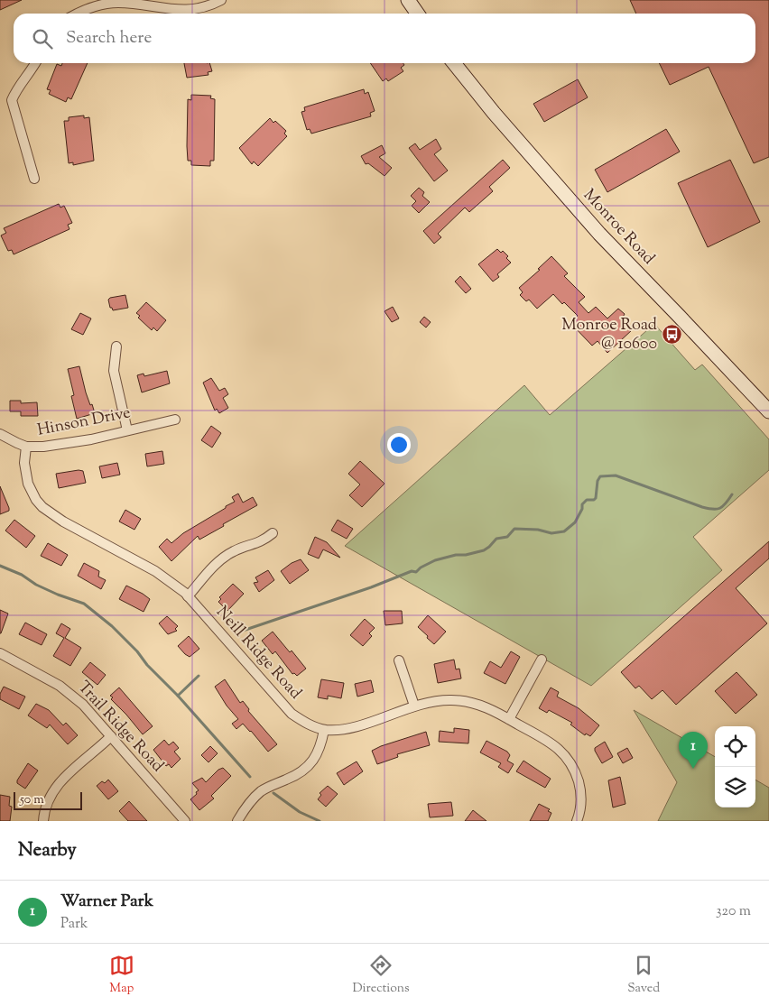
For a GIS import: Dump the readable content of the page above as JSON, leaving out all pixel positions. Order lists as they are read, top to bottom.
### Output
{
  "streets": {
    "main road": ["Monroe Road"],
    "street": ["Hinson Drive", "Neill Ridge Road", "Trail Ridge Road"]
  },
  "crossings": [
    ["Hinson Drive", "Neill Ridge Road"]
  ],
  "places": {
    "bus stop": ["Monroe Road @ 10600"]
  },
  "scale_bar": "50 m",
  "page": {
    "search": "Search here",
    "pins": "1",
    "scale": "50 m",
    "heading": "Nearby",
    "list": [
      {
        "mark": "1",
        "name": "Warner Park",
        "note": "Park",
        "value": "320 m"
      }
    ],
    "nav": ["Map", "Directions", "Saved"]
  }
}
